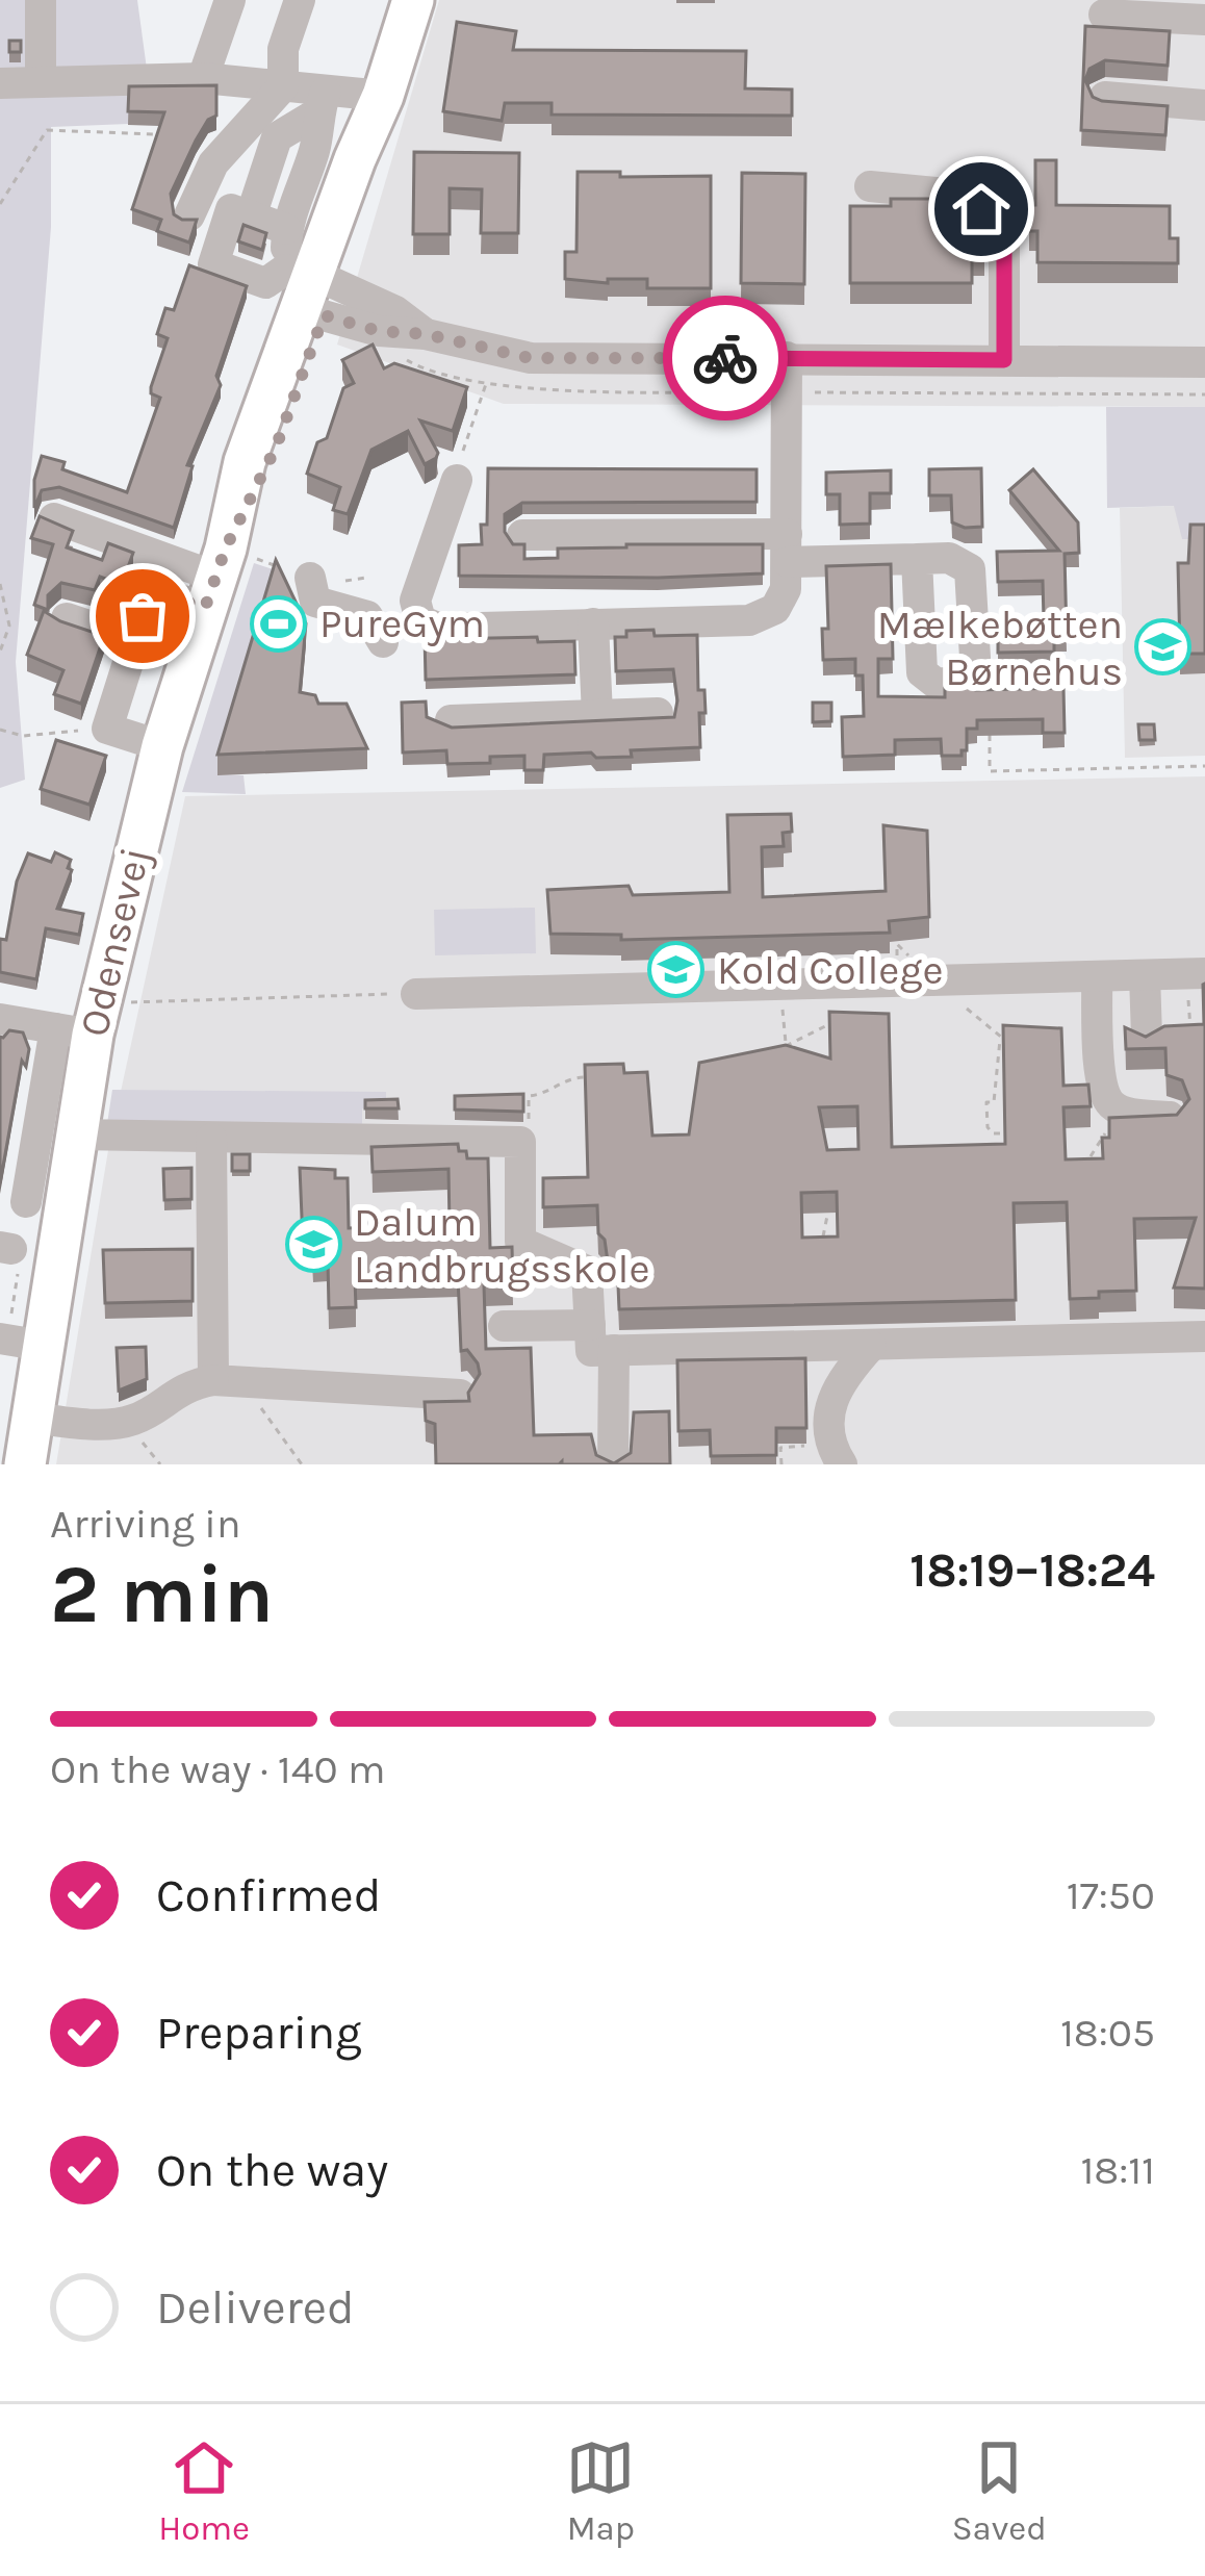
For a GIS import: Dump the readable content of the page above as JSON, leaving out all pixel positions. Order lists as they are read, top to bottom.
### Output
{
  "streets": {
    "main road": ["Odensevej"]
  },
  "places": {
    "sports": ["PureGym"],
    "school or university": ["Mælkebøtten Børnehus", "Kold College", "Dalum Landbrugsskole"]
  },
  "page": {
    "heading": ["2 min", "Arriving in", "18:19–18:24"],
    "bar": "On the way · 140 m",
    "list": [
      ["Confirmed", "17:50"],
      ["Preparing", "18:05"],
      ["On the way", "18:11"],
      "Delivered"
    ],
    "tabs": ["Home", "Map", "Saved"]
  }
}
